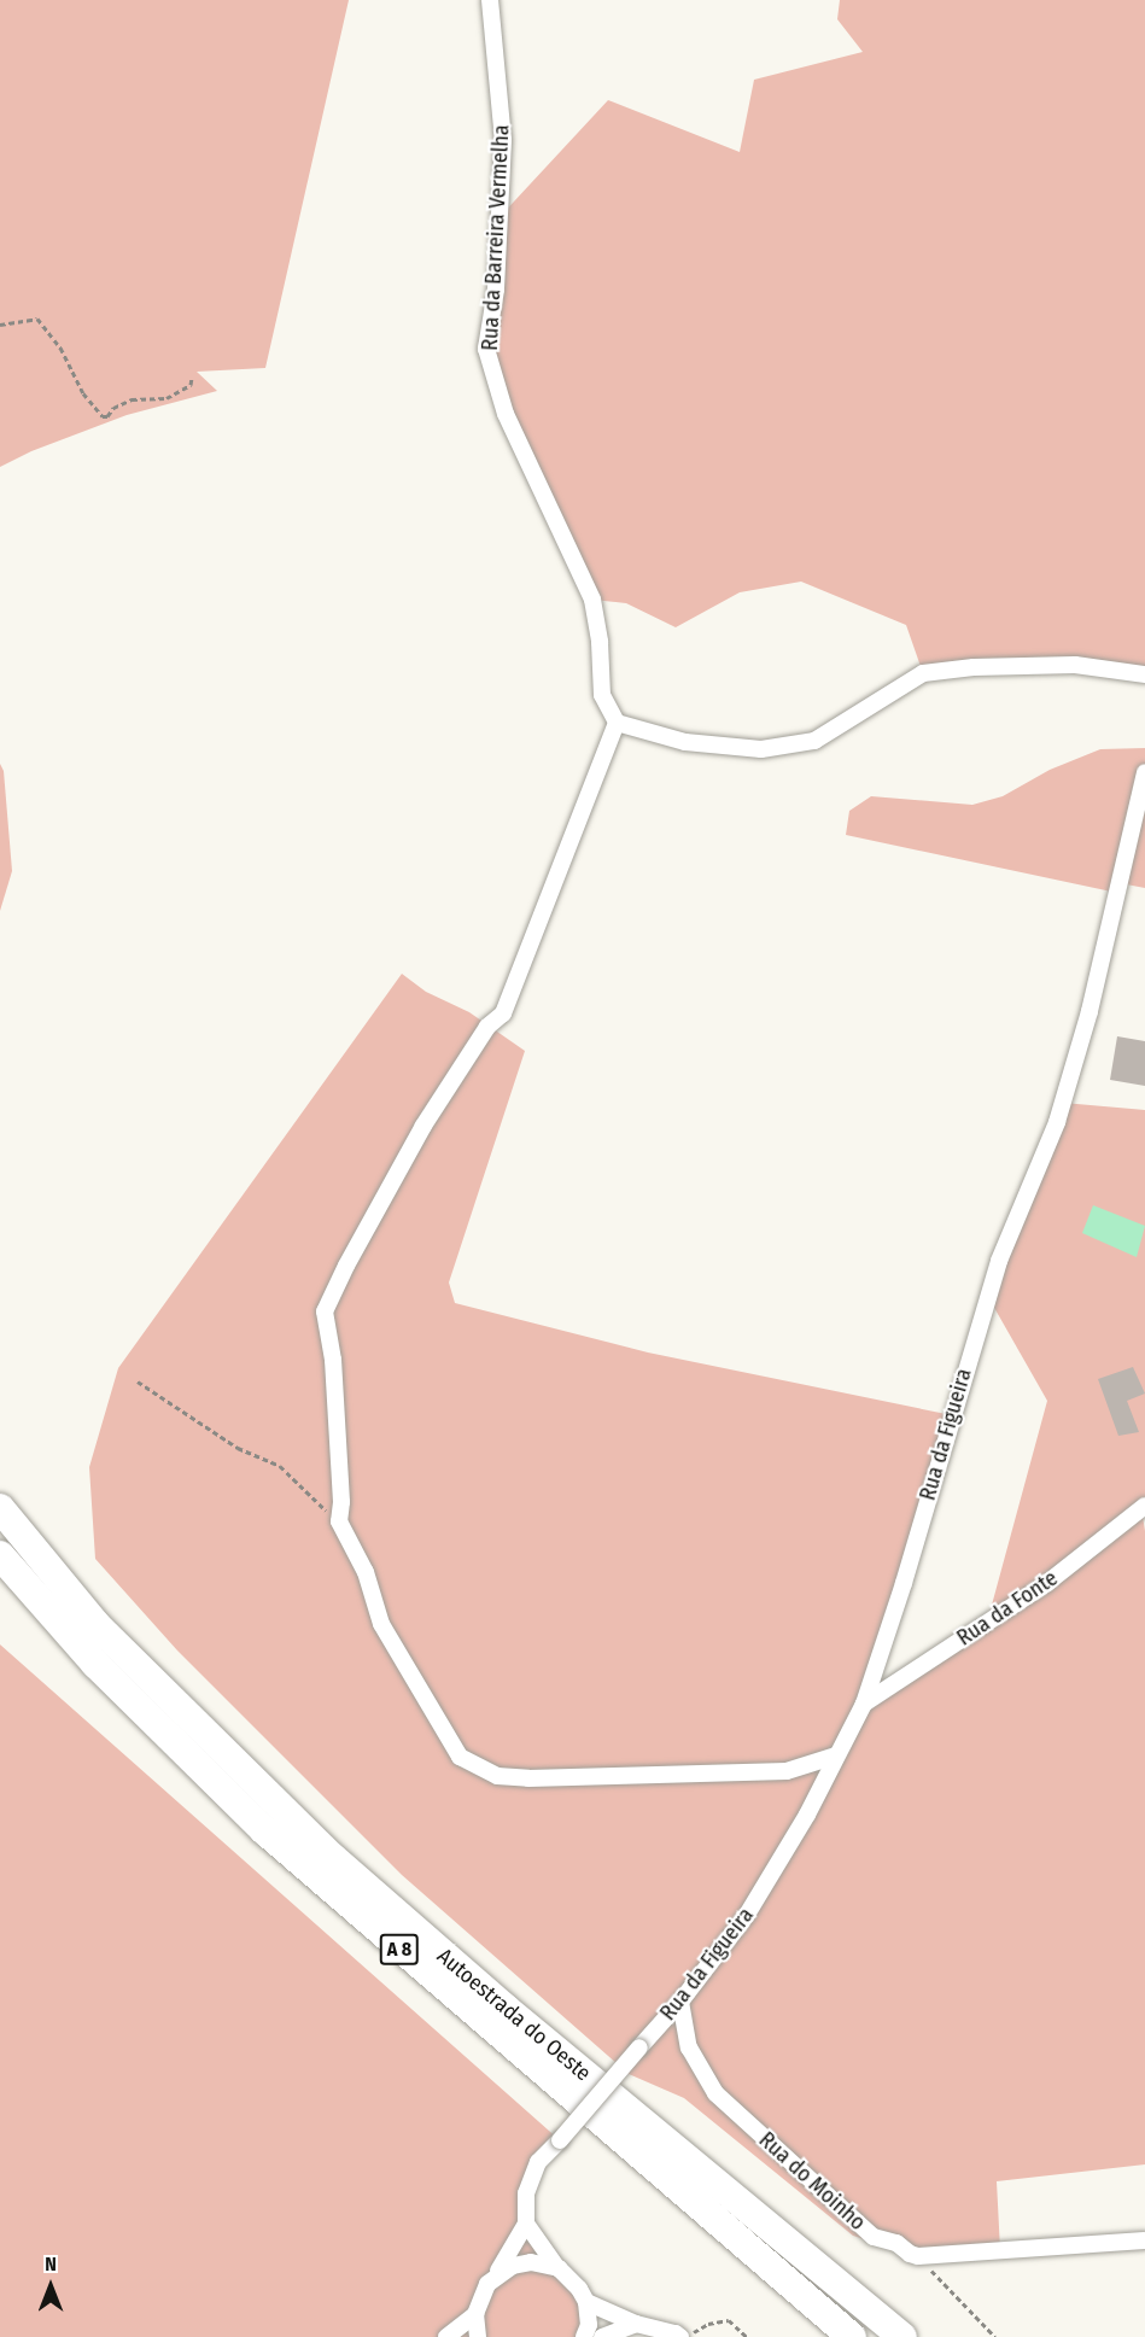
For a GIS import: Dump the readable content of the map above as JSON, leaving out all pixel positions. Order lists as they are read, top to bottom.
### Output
{
  "streets": {
    "highway": ["A 8", "Autoestrada do Oeste"],
    "street": [
      "Rua da Barreira Vermelha",
      "Rua da Figueira",
      "Rua da Fonte",
      "Rua do Moinho"
    ]
  },
  "crossings": [
    ["Rua da Figueira", "Rua da Fonte"],
    ["Rua da Figueira", "Rua do Moinho"]
  ],
  "north": "top"
}
